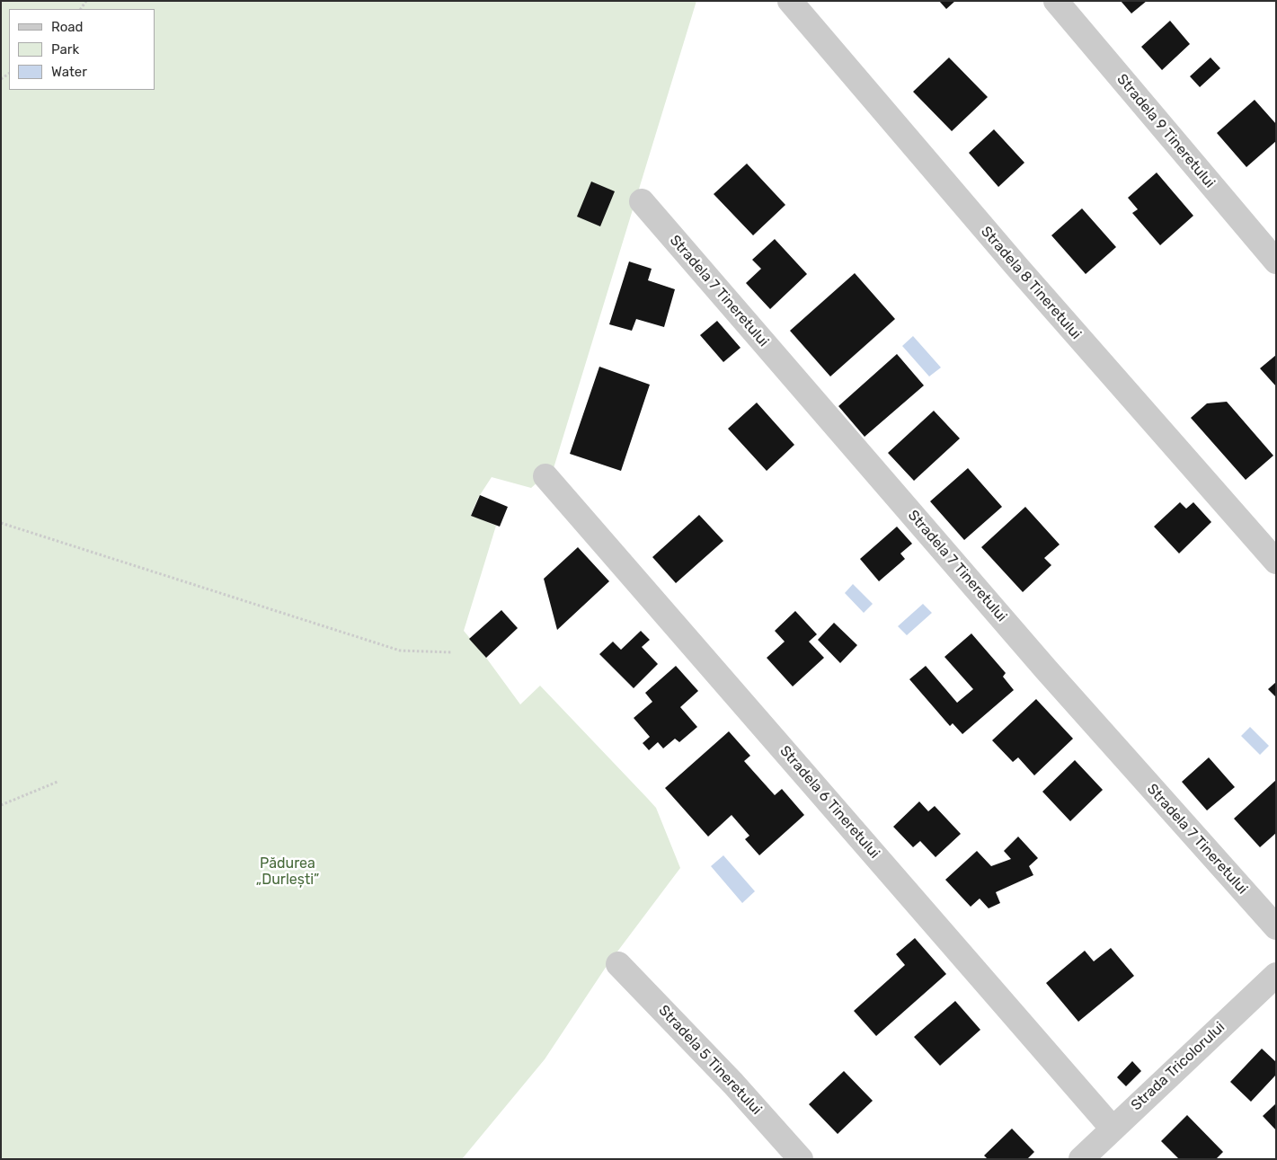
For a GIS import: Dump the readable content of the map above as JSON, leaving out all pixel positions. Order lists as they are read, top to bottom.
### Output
{
  "streets": {
    "street": [
      "Stradela 9 Tineretului",
      "Stradela 8 Tineretului",
      "Stradela 7 Tineretului",
      "Stradela 6 Tineretului",
      "Stradela 5 Tineretului",
      "Strada Tricolorului"
    ]
  },
  "crossings": [
    ["Stradela 6 Tineretului", "Strada Tricolorului"]
  ],
  "parks": ["Pădurea „Durlești”"],
  "legend": ["Road", "Park", "Water"]
}
